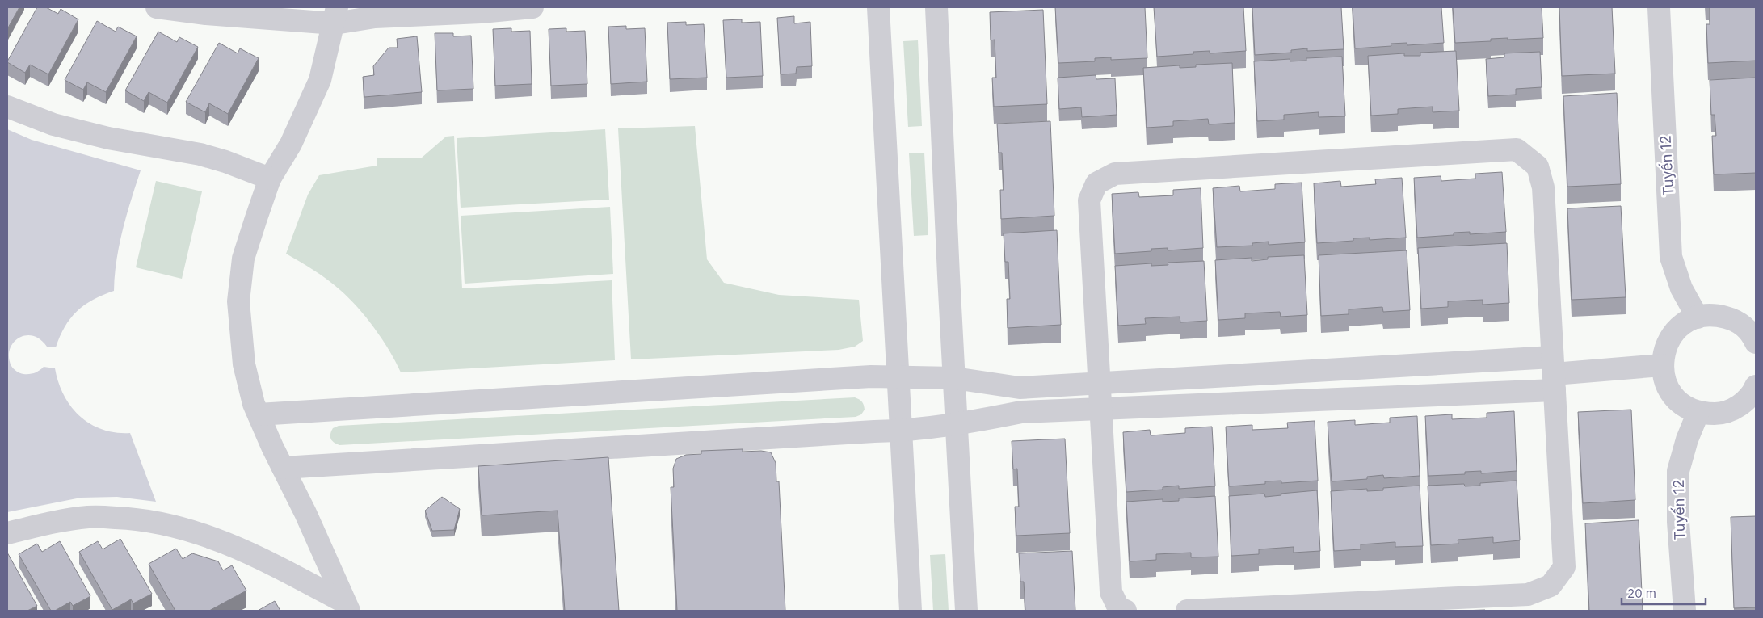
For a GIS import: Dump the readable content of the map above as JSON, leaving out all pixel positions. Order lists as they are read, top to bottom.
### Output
{
  "streets": {
    "street": ["Tuyến 12"]
  },
  "scale_bar": "20 m"
}
